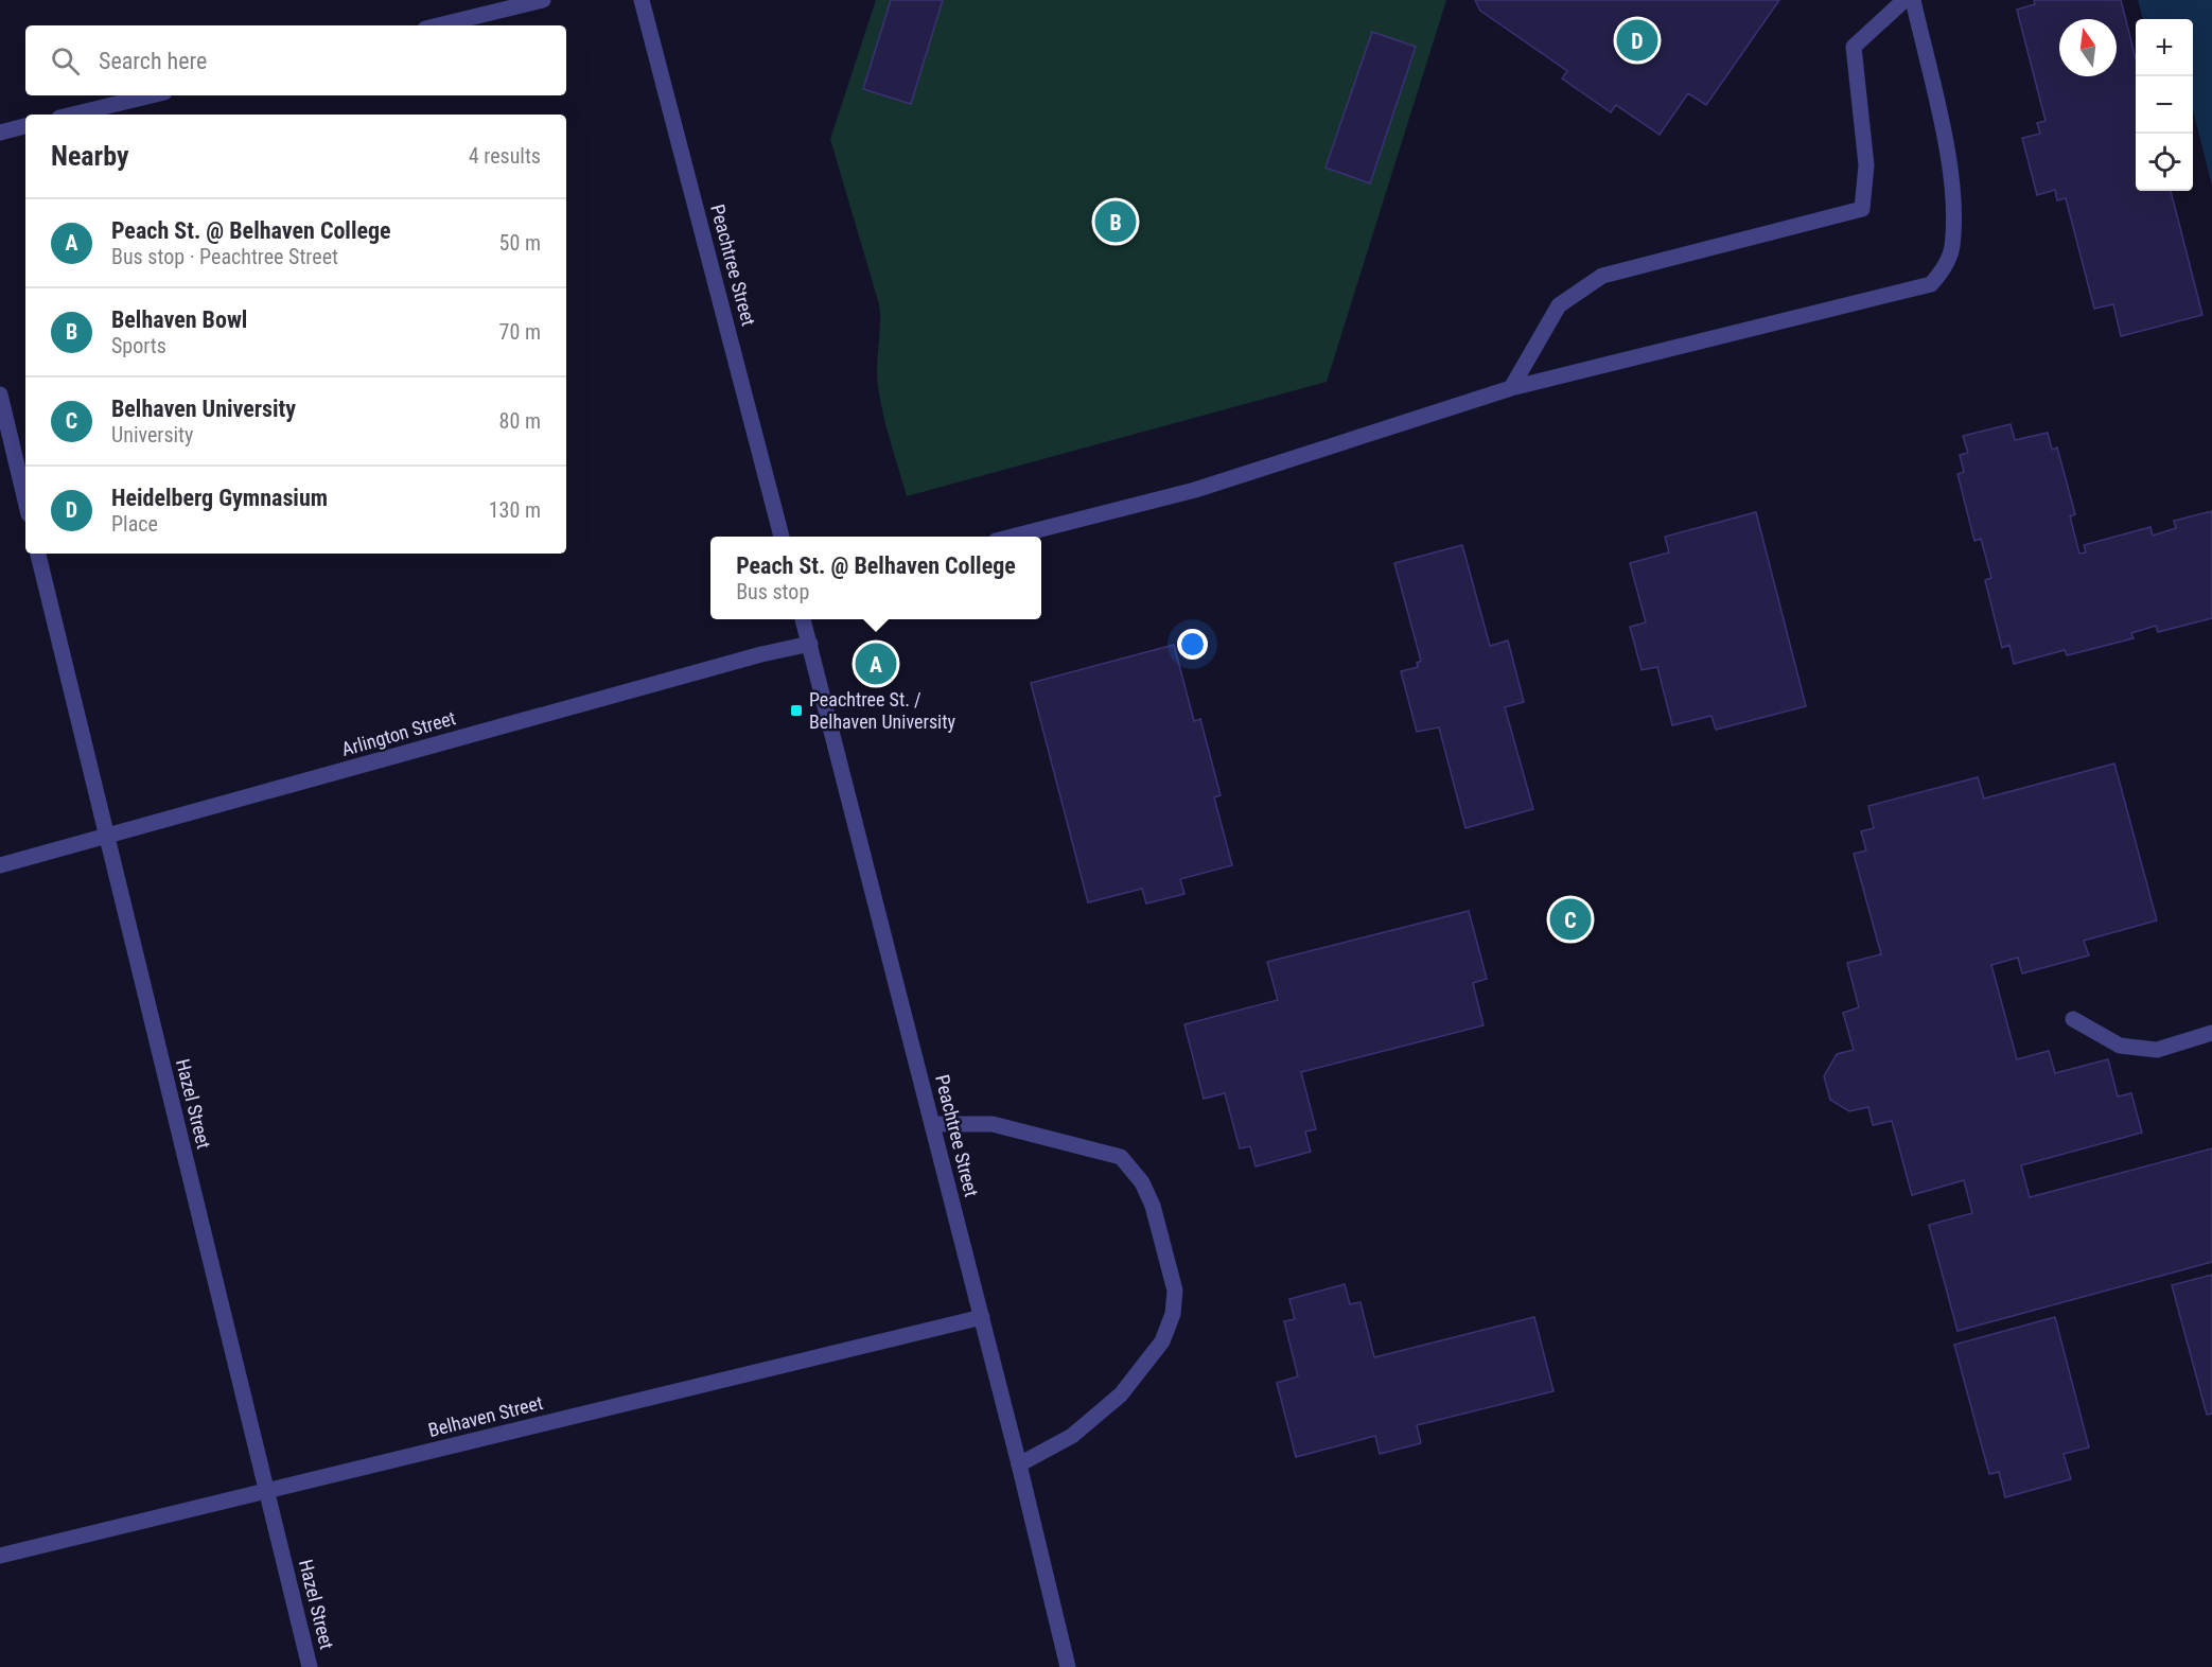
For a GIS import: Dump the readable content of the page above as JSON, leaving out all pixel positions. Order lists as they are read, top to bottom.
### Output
{
  "streets": {
    "street": [
      "Peachtree Street",
      "Arlington Street",
      "Hazel Street",
      "Belhaven Street"
    ]
  },
  "crossings": [
    ["Peachtree Street", "Arlington Street"],
    ["Peachtree Street", "Belhaven Street"],
    ["Arlington Street", "Hazel Street"],
    ["Hazel Street", "Belhaven Street"]
  ],
  "places": {
    "transit": ["Peachtree St. / Belhaven University"]
  },
  "north": "top",
  "page": {
    "pins": [
      "D",
      "B",
      "A",
      "C"
    ],
    "map_buttons": ["+", "−"],
    "search": "Search here",
    "heading": ["Nearby", "4 results"],
    "list": [
      {
        "mark": "A",
        "name": "Peach St. @ Belhaven College",
        "note": "Bus stop · Peachtree Street",
        "value": "50 m"
      },
      {
        "mark": "B",
        "name": "Belhaven Bowl",
        "note": "Sports",
        "value": "70 m"
      },
      {
        "mark": "C",
        "name": "Belhaven University",
        "note": "University",
        "value": "80 m"
      },
      {
        "mark": "D",
        "name": "Heidelberg Gymnasium",
        "note": "Place",
        "value": "130 m"
      }
    ],
    "popup": ["Peach St. @ Belhaven College", "Bus stop"]
  }
}
